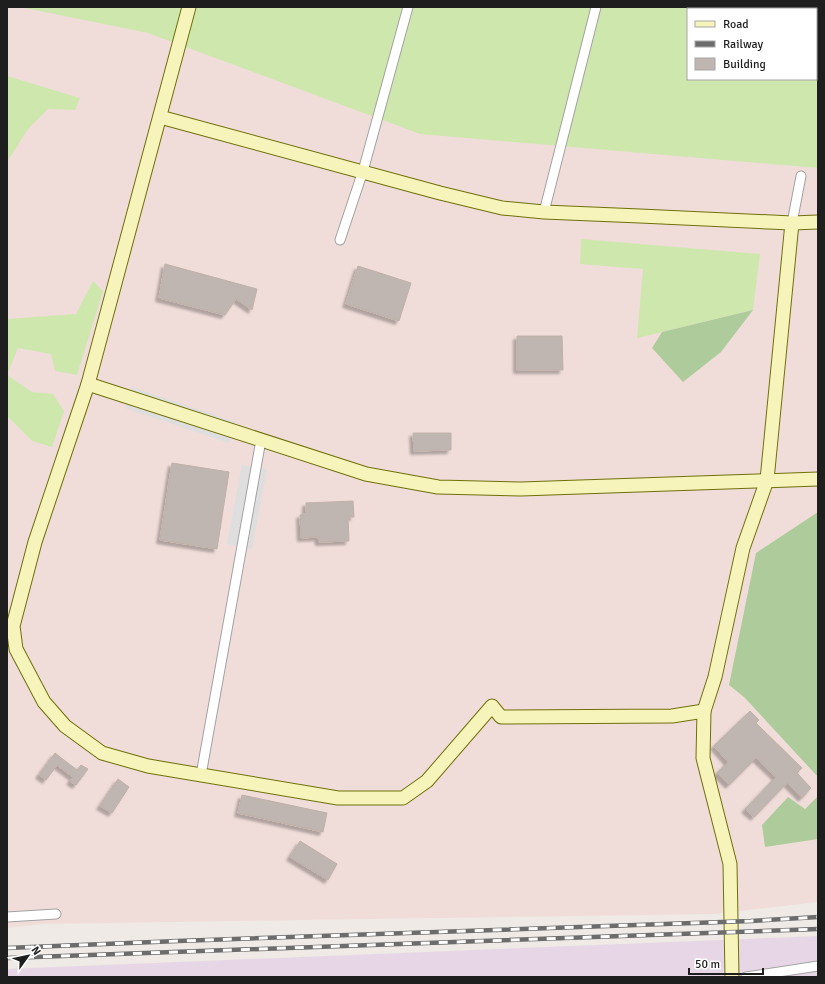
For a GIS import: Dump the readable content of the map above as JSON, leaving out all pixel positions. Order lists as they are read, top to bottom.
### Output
{
  "legend": ["Road", "Railway", "Building"],
  "scale_bar": "50 m",
  "north": "top right"
}
